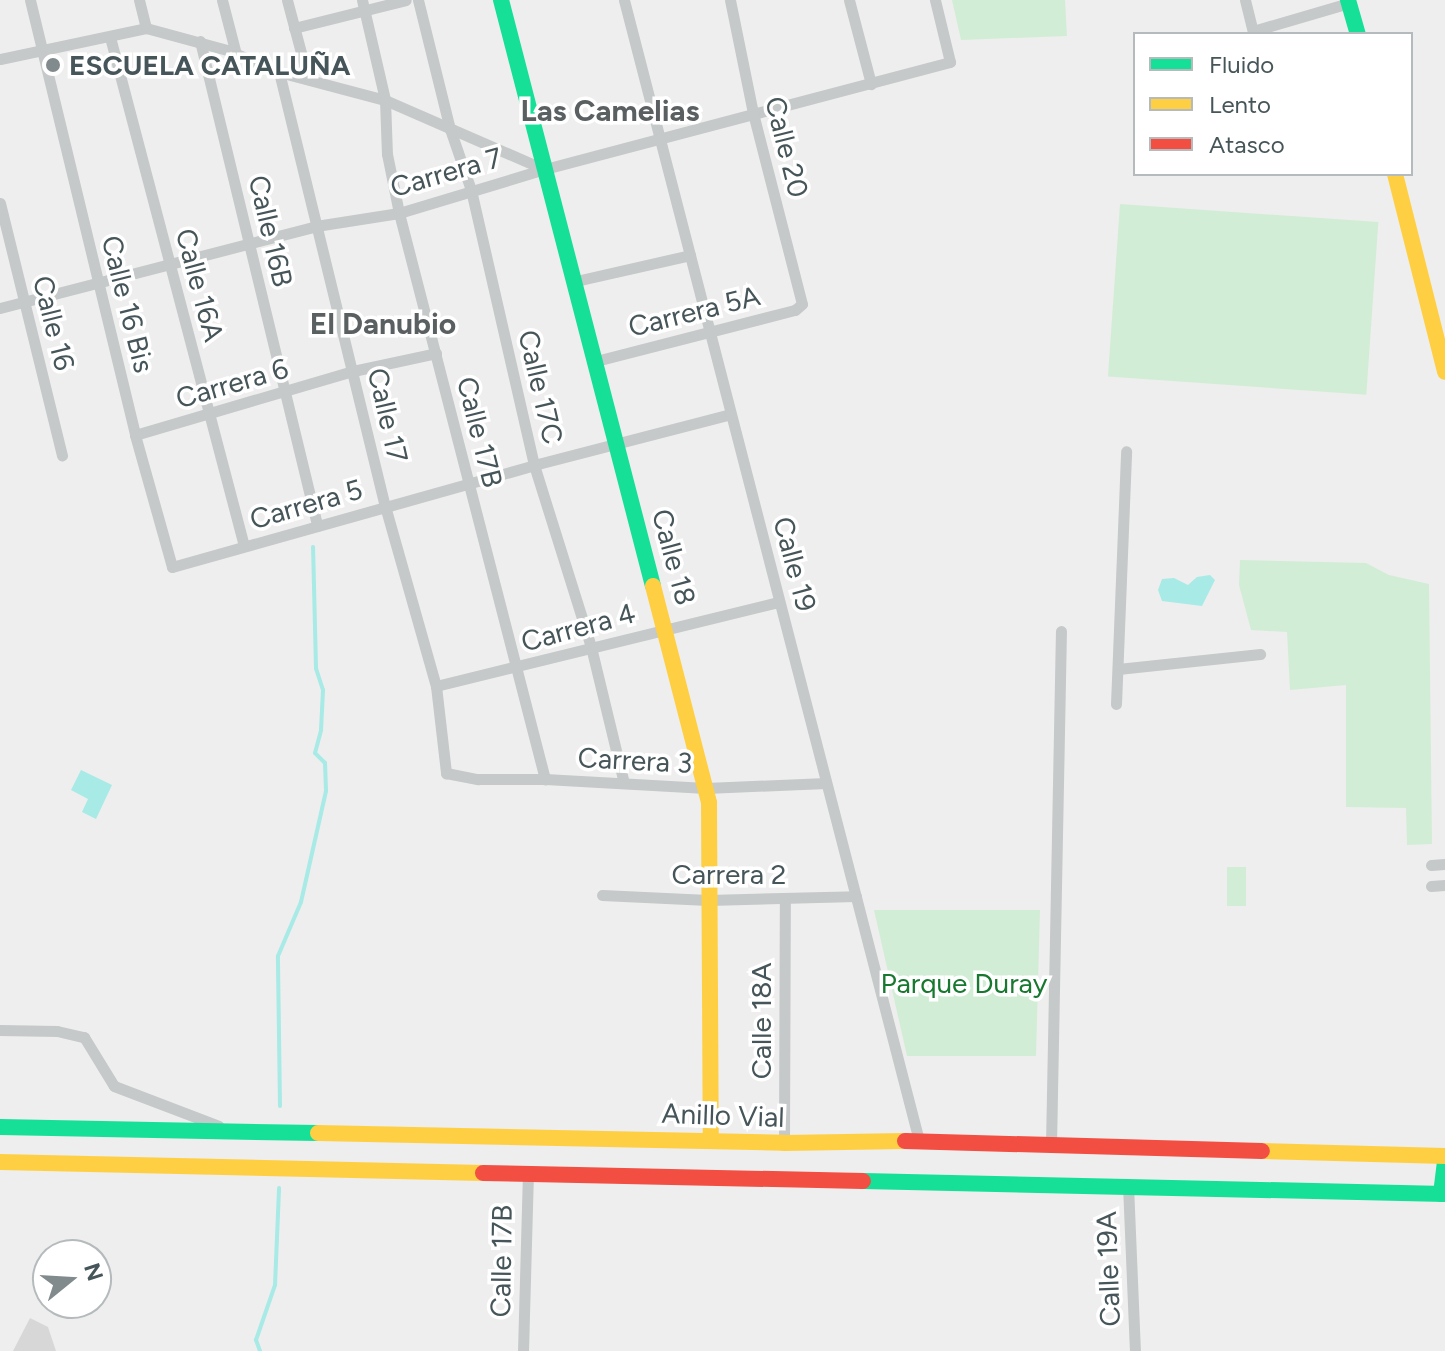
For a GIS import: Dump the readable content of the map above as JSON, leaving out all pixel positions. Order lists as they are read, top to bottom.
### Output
{
  "streets": {
    "main road": ["Calle 18", "Anillo Vial"],
    "street": [
      "Calle 20",
      "Carrera 7",
      "Calle 16B",
      "Calle 16A",
      "Calle 16 Bis",
      "Carrera 5A",
      "Calle 16",
      "Carrera 6",
      "Calle 17C",
      "Calle 17",
      "Calle 17B",
      "Carrera 5",
      "Calle 19",
      "Carrera 4",
      "Carrera 3",
      "Carrera 2",
      "Calle 18A",
      "Calle 19A"
    ]
  },
  "crossings": [
    ["Calle 20", "Carrera 7"],
    ["Calle 20", "Carrera 5A"],
    ["Carrera 7", "Calle 16B"],
    ["Carrera 7", "Calle 16A"],
    ["Carrera 7", "Calle 16 Bis"],
    ["Carrera 7", "Calle 16"],
    ["Carrera 7", "Calle 17C"],
    ["Carrera 7", "Calle 17"],
    ["Carrera 7", "Calle 17B"],
    ["Carrera 7", "Calle 18"],
    ["Carrera 7", "Calle 19"],
    ["Calle 16B", "Carrera 6"],
    ["Calle 16B", "Carrera 5"],
    ["Calle 16A", "Carrera 6"],
    ["Calle 16A", "Carrera 5"],
    ["Calle 16 Bis", "Carrera 6"],
    ["Calle 16 Bis", "Carrera 5"],
    ["Carrera 5A", "Calle 18"],
    ["Carrera 5A", "Calle 19"],
    ["Carrera 6", "Calle 17"],
    ["Carrera 6", "Calle 17B"],
    ["Calle 17C", "Carrera 5"],
    ["Calle 17C", "Carrera 4"],
    ["Calle 17C", "Carrera 3"],
    ["Calle 17", "Carrera 5"],
    ["Calle 17", "Carrera 4"],
    ["Calle 17", "Carrera 3"],
    ["Calle 17B", "Carrera 5"],
    ["Calle 17B", "Carrera 4"],
    ["Calle 17B", "Carrera 3"],
    ["Carrera 5", "Calle 18"],
    ["Carrera 5", "Calle 19"],
    ["Calle 18", "Carrera 4"],
    ["Calle 18", "Carrera 3"],
    ["Calle 18", "Carrera 2"],
    ["Calle 18", "Anillo Vial"],
    ["Calle 19", "Carrera 4"],
    ["Calle 19", "Carrera 3"],
    ["Calle 19", "Carrera 2"],
    ["Calle 19", "Anillo Vial"],
    ["Carrera 2", "Calle 18A"],
    ["Calle 18A", "Anillo Vial"]
  ],
  "districts": ["Las Camelias", "El Danubio"],
  "parks": ["Parque Duray"],
  "places": ["ESCUELA CATALUÑA"],
  "legend": ["Fluido", "Lento", "Atasco"],
  "north": "right"
}
